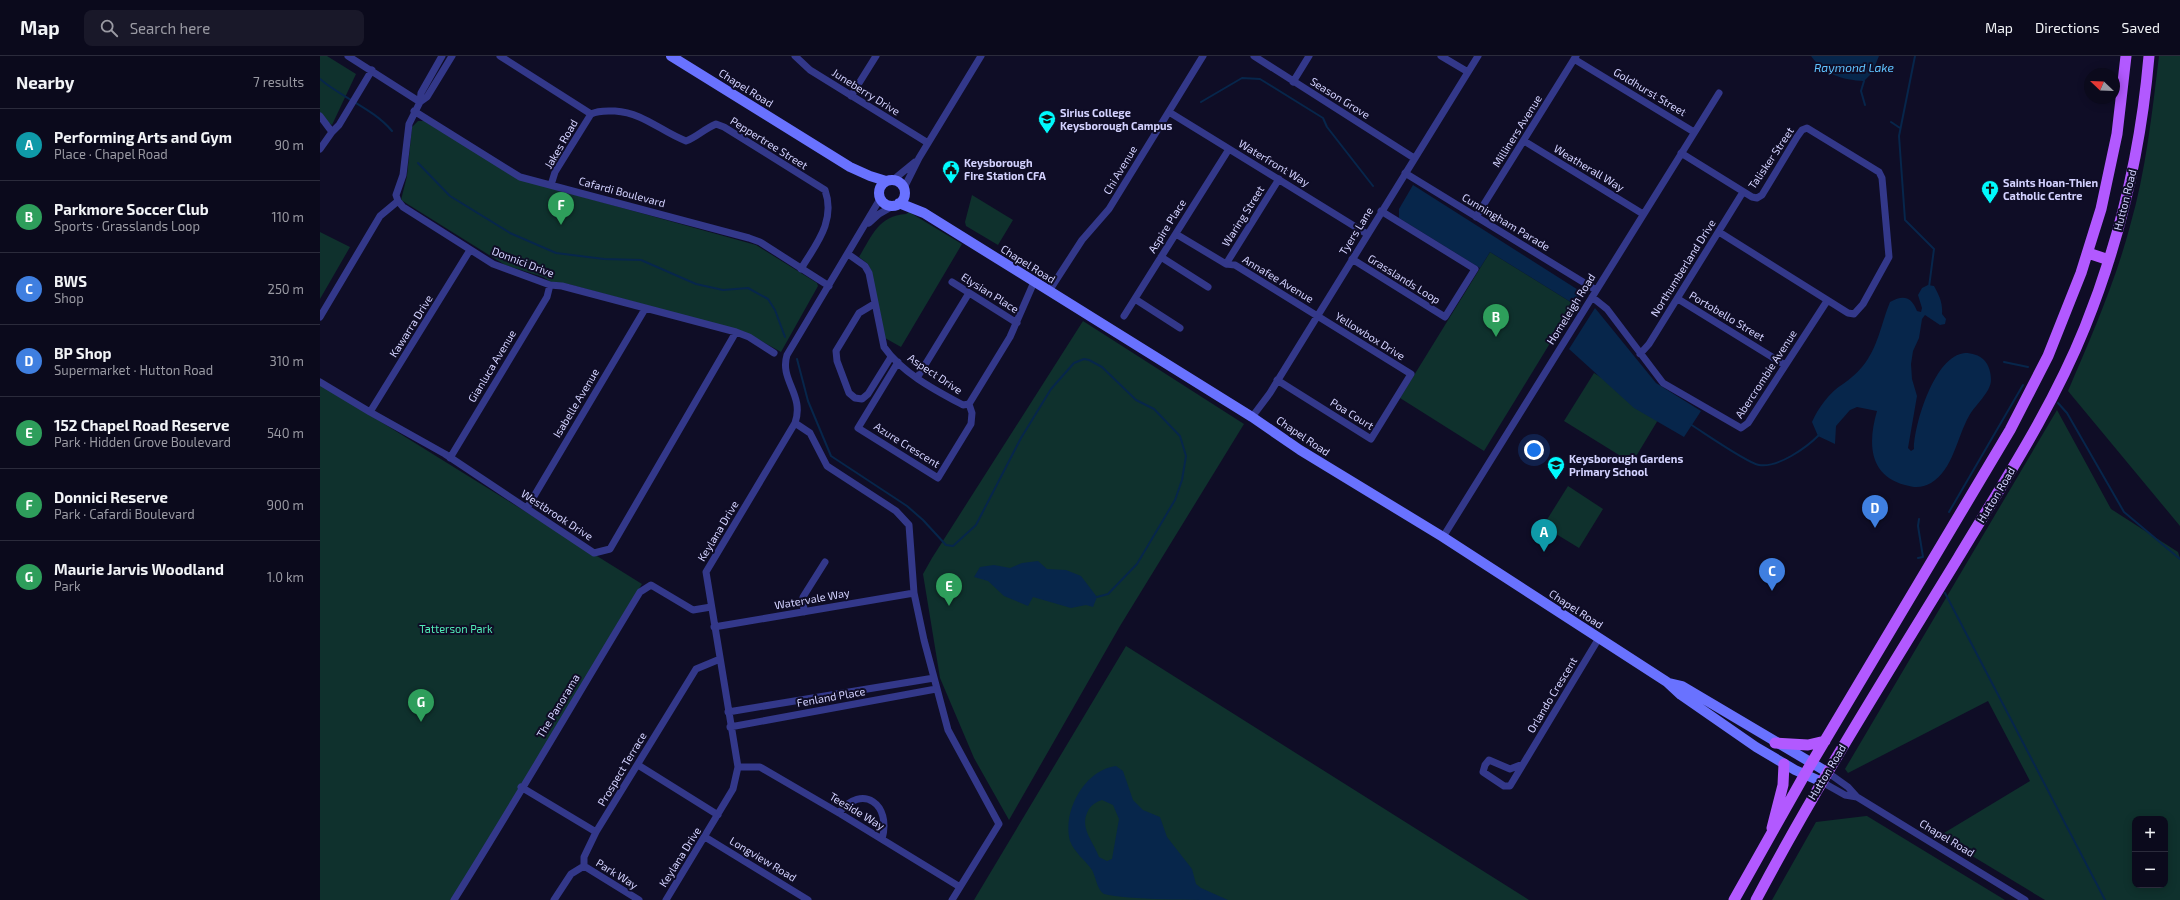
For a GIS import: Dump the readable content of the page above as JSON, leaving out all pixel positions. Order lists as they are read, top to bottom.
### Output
{
  "streets": {
    "main road": ["Chapel Road", "Hutton Road"],
    "street": [
      "Juneberry Drive",
      "Goldhurst Street",
      "Season Grove",
      "Milliners Avenue",
      "Peppertree Street",
      "Jakes Road",
      "Talisker Street",
      "Waterfront Way",
      "Weatherall Way",
      "Chi Avenue",
      "Cafardi Boulevard",
      "Waring Street",
      "Cunningham Parade",
      "Aspire Place",
      "Tyers Lane",
      "Donnici Drive",
      "Northumberland Drive",
      "Annafee Avenue",
      "Grasslands Loop",
      "Elysian Place",
      "Homeleigh Road",
      "Portobello Street",
      "Kawarra Drive",
      "Yellowbox Drive",
      "Gianluca Avenue",
      "Aspect Drive",
      "Abercrombie Avenue",
      "Isabelle Avenue",
      "Poa Court",
      "Azure Crescent",
      "Westbrook Drive",
      "Keylana Drive",
      "Watervale Way",
      "Orlando Crescent",
      "Fenland Place",
      "The Panorama",
      "Prospect Terrace",
      "Teeside Way",
      "Longview Road",
      "Park Way"
    ]
  },
  "crossings": [
    ["Chapel Road", "Chi Avenue"],
    ["Chapel Road", "Hutton Road"],
    ["Chapel Road", "Tyers Lane"],
    ["Chapel Road", "Homeleigh Road"],
    ["Chapel Road", "Aspect Drive"],
    ["Chapel Road", "Keylana Drive"],
    ["Chapel Road", "Orlando Crescent"],
    ["Goldhurst Street", "Milliners Avenue"],
    ["Goldhurst Street", "Homeleigh Road"],
    ["Season Grove", "Tyers Lane"],
    ["Milliners Avenue", "Weatherall Way"],
    ["Milliners Avenue", "Cunningham Parade"],
    ["Peppertree Street", "Jakes Road"],
    ["Peppertree Street", "Cafardi Boulevard"],
    ["Jakes Road", "Cafardi Boulevard"],
    ["Talisker Street", "Northumberland Drive"],
    ["Talisker Street", "Homeleigh Road"],
    ["Talisker Street", "Abercrombie Avenue"],
    ["Waterfront Way", "Chi Avenue"],
    ["Waterfront Way", "Waring Street"],
    ["Waterfront Way", "Aspire Place"],
    ["Waterfront Way", "Tyers Lane"],
    ["Weatherall Way", "Homeleigh Road"],
    ["Cafardi Boulevard", "Keylana Drive"],
    ["Waring Street", "Annafee Avenue"],
    ["Cunningham Parade", "Tyers Lane"],
    ["Cunningham Parade", "Homeleigh Road"],
    ["Aspire Place", "Annafee Avenue"],
    ["Tyers Lane", "Annafee Avenue"],
    ["Tyers Lane", "Grasslands Loop"],
    ["Tyers Lane", "Yellowbox Drive"],
    ["Tyers Lane", "Poa Court"],
    ["Donnici Drive", "Kawarra Drive"],
    ["Donnici Drive", "Gianluca Avenue"],
    ["Donnici Drive", "Isabelle Avenue"],
    ["Donnici Drive", "Westbrook Drive"],
    ["Northumberland Drive", "Portobello Street"],
    ["Northumberland Drive", "Abercrombie Avenue"],
    ["Annafee Avenue", "Yellowbox Drive"],
    ["Elysian Place", "Aspect Drive"],
    ["Homeleigh Road", "Abercrombie Avenue"],
    ["Portobello Street", "Abercrombie Avenue"],
    ["Kawarra Drive", "Westbrook Drive"],
    ["Yellowbox Drive", "Poa Court"],
    ["Gianluca Avenue", "Westbrook Drive"],
    ["Aspect Drive", "Azure Crescent"],
    ["Aspect Drive", "Keylana Drive"],
    ["Isabelle Avenue", "Westbrook Drive"],
    ["Keylana Drive", "Watervale Way"],
    ["Keylana Drive", "Fenland Place"],
    ["Keylana Drive", "The Panorama"],
    ["Keylana Drive", "Prospect Terrace"],
    ["Keylana Drive", "Teeside Way"],
    ["Keylana Drive", "Longview Road"],
    ["Prospect Terrace", "Park Way"]
  ],
  "water": ["Raymond Lake"],
  "parks": ["Tatterson Park"],
  "places": {
    "school or university": ["Sirius College Keysborough Campus", "Keysborough Gardens Primary School"],
    "public building": ["Keysborough Fire Station CFA"],
    "church": ["Saints Hoan-Thien Catholic Centre"]
  },
  "north": "top left",
  "page": {
    "header": "Map",
    "search": "Search here",
    "nav": ["Map", "Directions", "Saved"],
    "heading": ["Nearby", "7 results"],
    "list": [
      {
        "mark": "A",
        "name": "Performing Arts and Gym",
        "note": "Place · Chapel Road",
        "value": "90 m"
      },
      {
        "mark": "B",
        "name": "Parkmore Soccer Club",
        "note": "Sports · Grasslands Loop",
        "value": "110 m"
      },
      {
        "mark": "C",
        "name": "BWS",
        "note": "Shop",
        "value": "250 m"
      },
      {
        "mark": "D",
        "name": "BP Shop",
        "note": "Supermarket · Hutton Road",
        "value": "310 m"
      },
      {
        "mark": "E",
        "name": "152 Chapel Road Reserve",
        "note": "Park · Hidden Grove Boulevard",
        "value": "540 m"
      },
      {
        "mark": "F",
        "name": "Donnici Reserve",
        "note": "Park · Cafardi Boulevard",
        "value": "900 m"
      },
      {
        "mark": "G",
        "name": "Maurie Jarvis Woodland",
        "note": "Park",
        "value": "1.0 km"
      }
    ],
    "pins": [
      "F",
      "B",
      "D",
      "A",
      "C",
      "E",
      "G"
    ],
    "map_buttons": ["+", "−"]
  }
}
